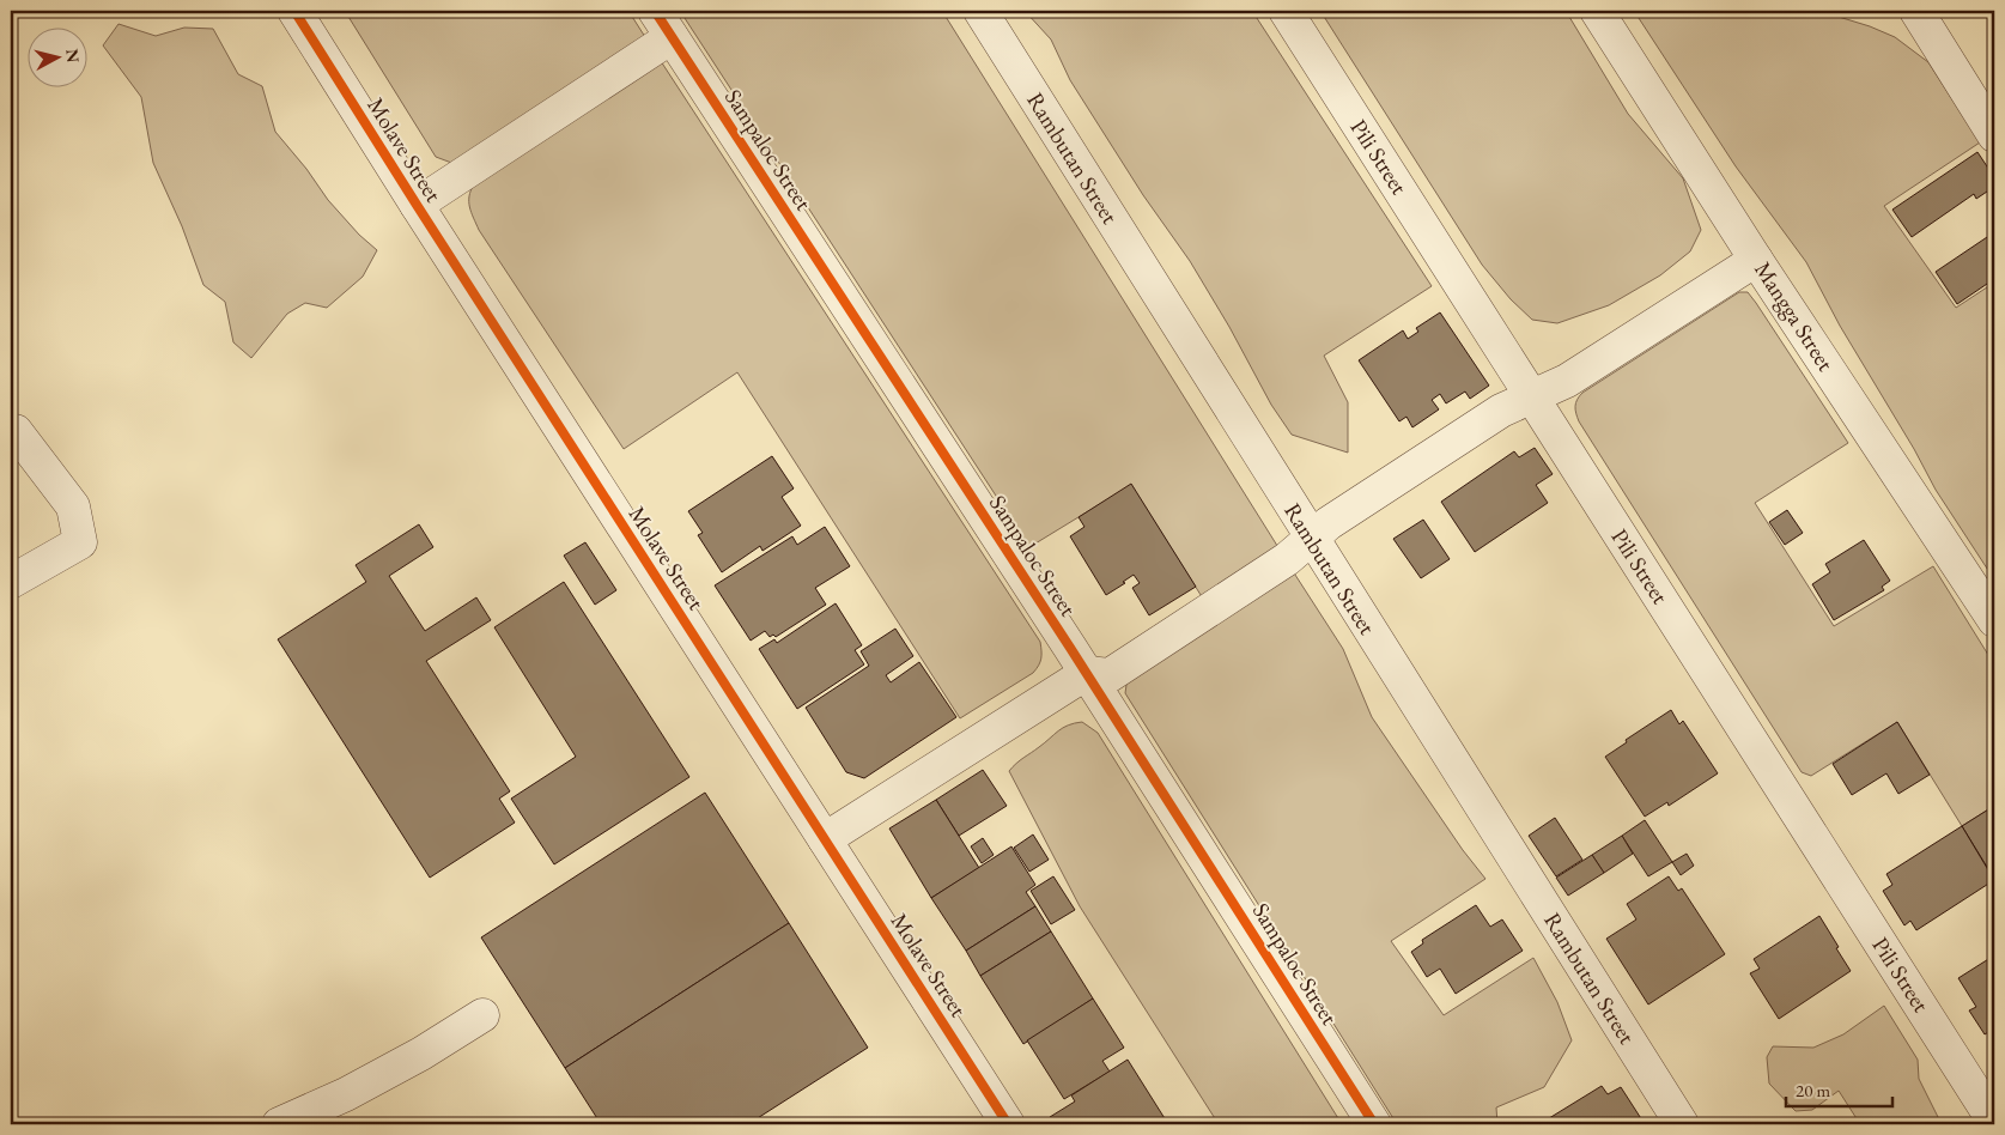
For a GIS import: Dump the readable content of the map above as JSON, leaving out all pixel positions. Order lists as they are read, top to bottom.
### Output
{
  "streets": {
    "street": [
      "Molave Street",
      "Sampaloc Street",
      "Pili Street",
      "Rambutan Street",
      "Mangga Street"
    ]
  },
  "scale_bar": "20 m",
  "north": "right"
}
